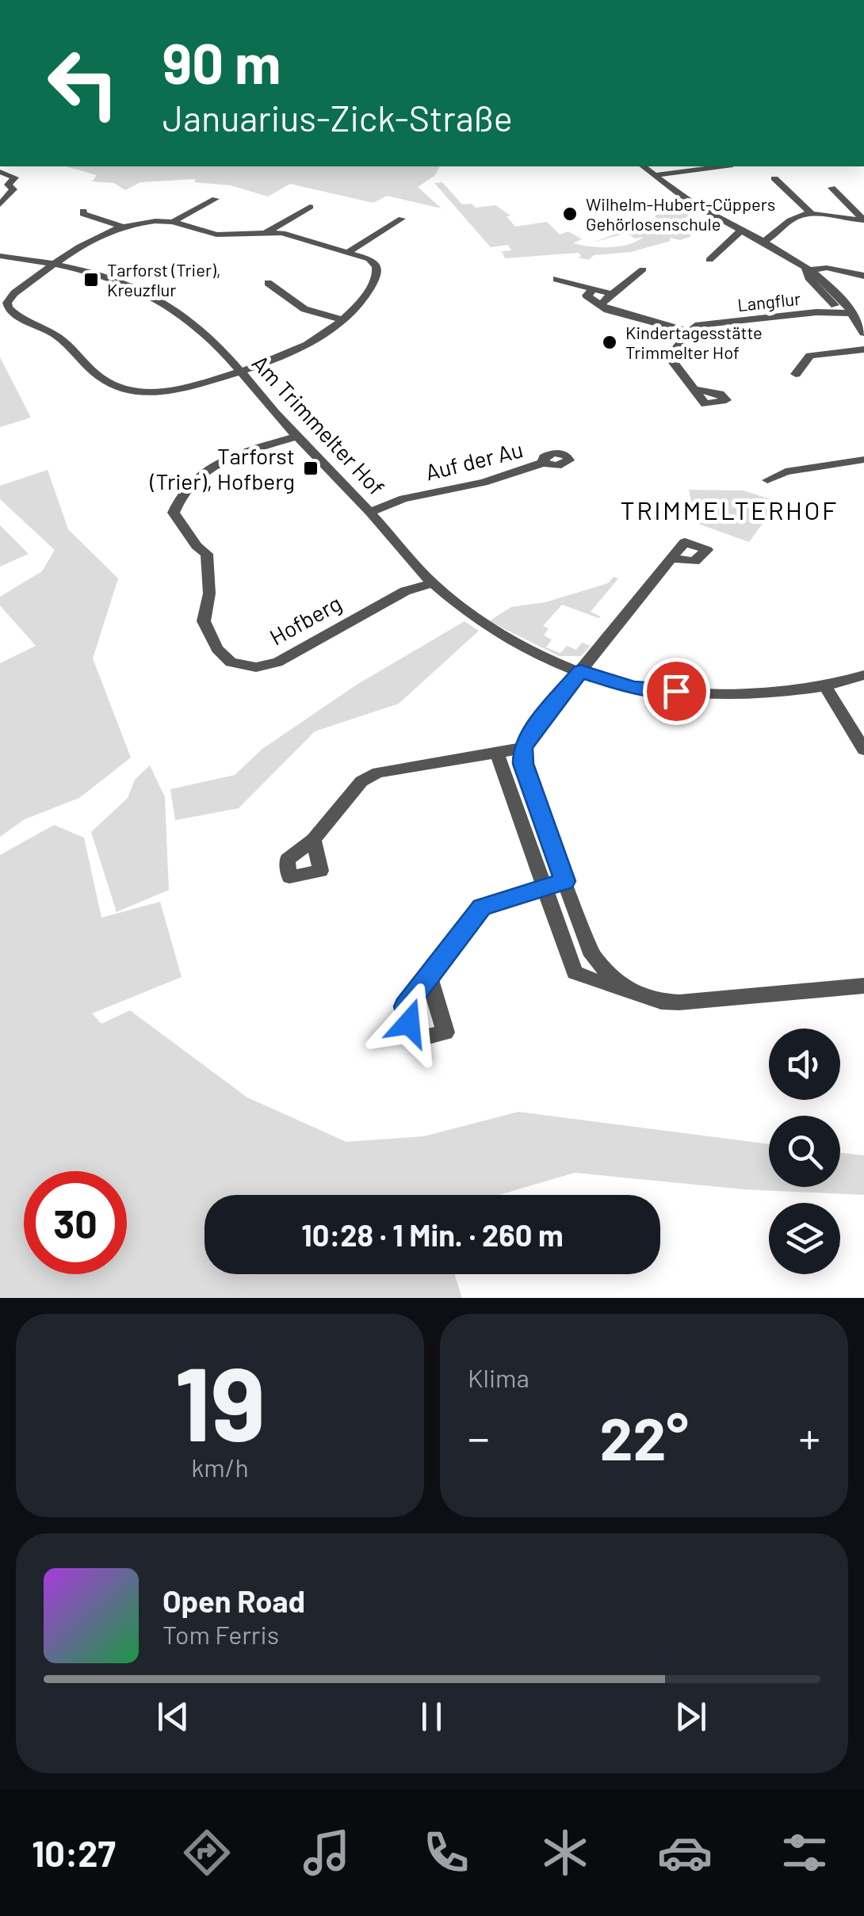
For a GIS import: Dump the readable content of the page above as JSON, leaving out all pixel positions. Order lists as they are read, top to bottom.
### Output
{
  "streets": {
    "street": [
      "Langflur",
      "Am Trimmelter Hof",
      "Auf der Au",
      "Hofberg"
    ]
  },
  "crossings": [
    ["Am Trimmelter Hof", "Auf der Au"],
    ["Am Trimmelter Hof", "Hofberg"]
  ],
  "districts": ["TRIMMELTERHOF"],
  "places": {
    "other": ["Wilhelm-Hubert-Cüppers Gehörlosenschule", "Kindertagesstätte Trimmelter Hof"],
    "transit": ["Tarforst (Trier), Kreuzflur", "Tarforst (Trier), Hofberg"]
  },
  "page": {
    "turn": ["90 m", "Januarius-Zick-Straße"],
    "limit": "30",
    "trip": "10:28 · 1 Min. · 260 m",
    "tile": [
      ["19", "km/h"],
      "Klima"
    ],
    "heat": ["−", "22°", "+"],
    "song": ["Open Road", "Tom Ferris"],
    "tabs": "10:27"
  }
}
